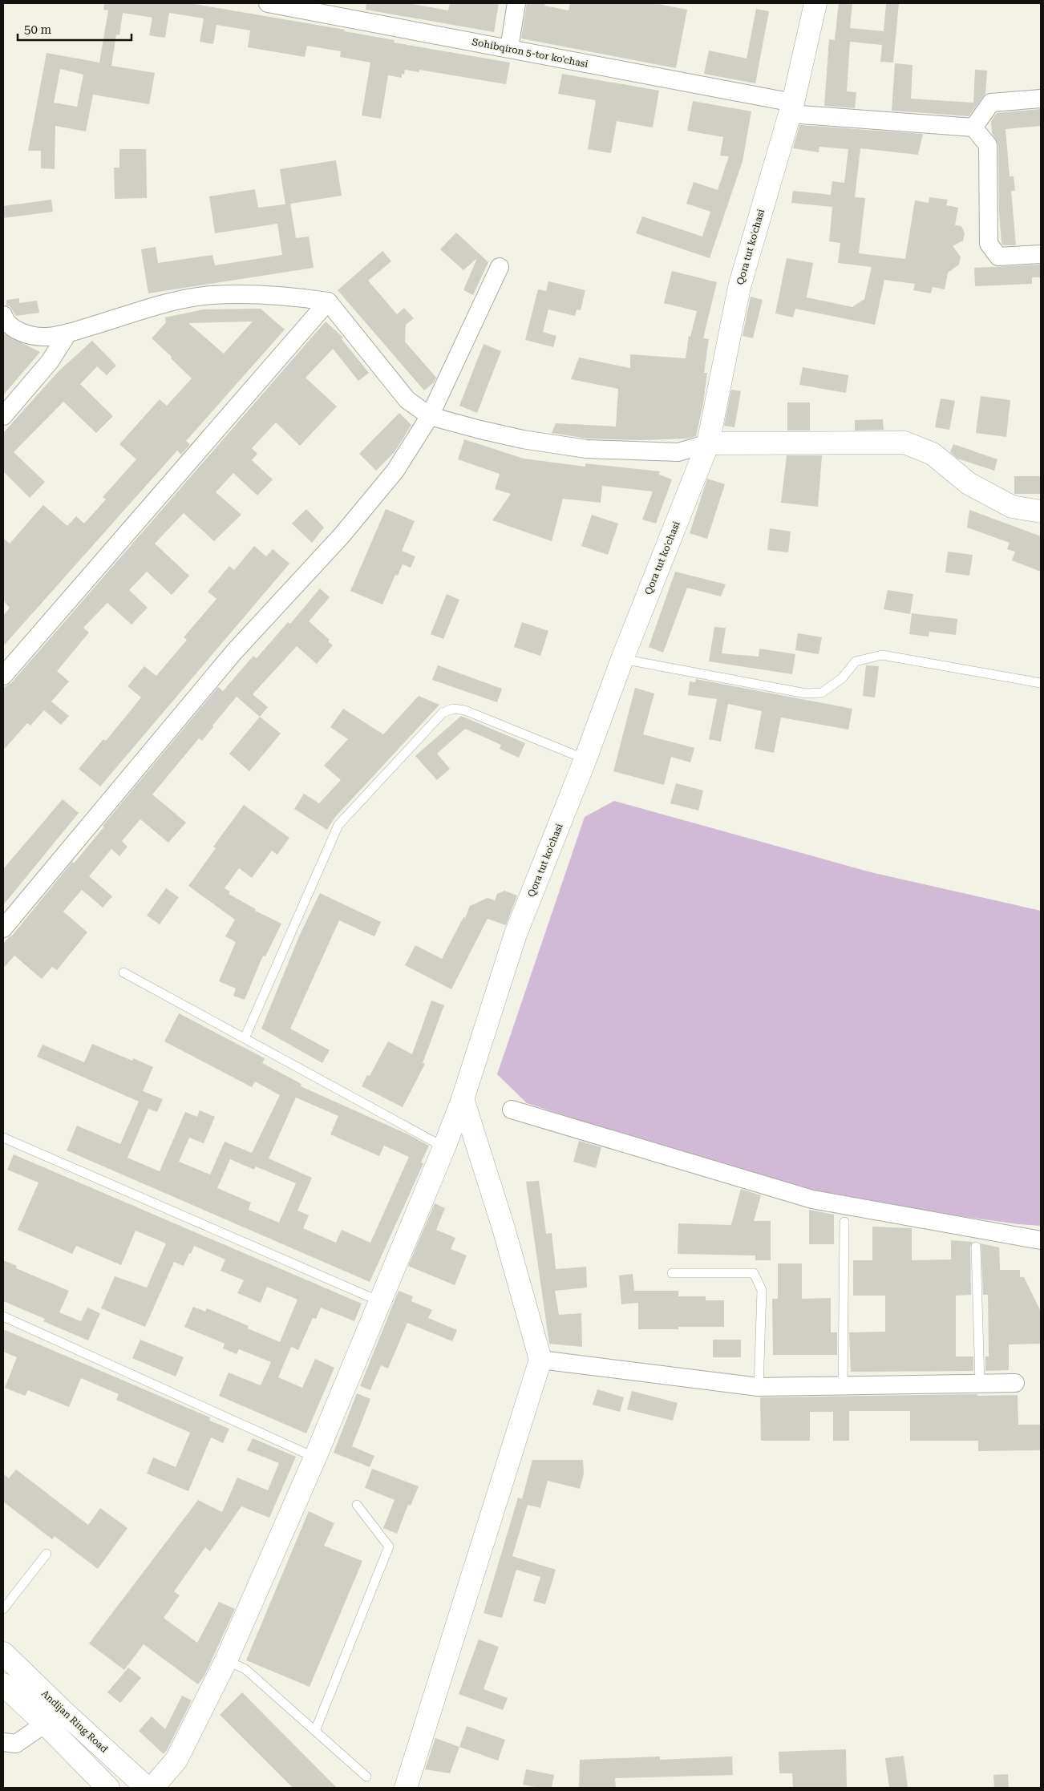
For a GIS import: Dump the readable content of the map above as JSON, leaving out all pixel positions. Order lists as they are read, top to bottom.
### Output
{
  "streets": {
    "main road": ["Qora tut ko'chasi", "Andijan Ring Road"],
    "street": ["Sohibqiron 5-tor ko'chasi"]
  },
  "crossings": [
    ["Sohibqiron 5-tor ko'chasi", "Qora tut ko'chasi"]
  ],
  "scale_bar": "50 m"
}
